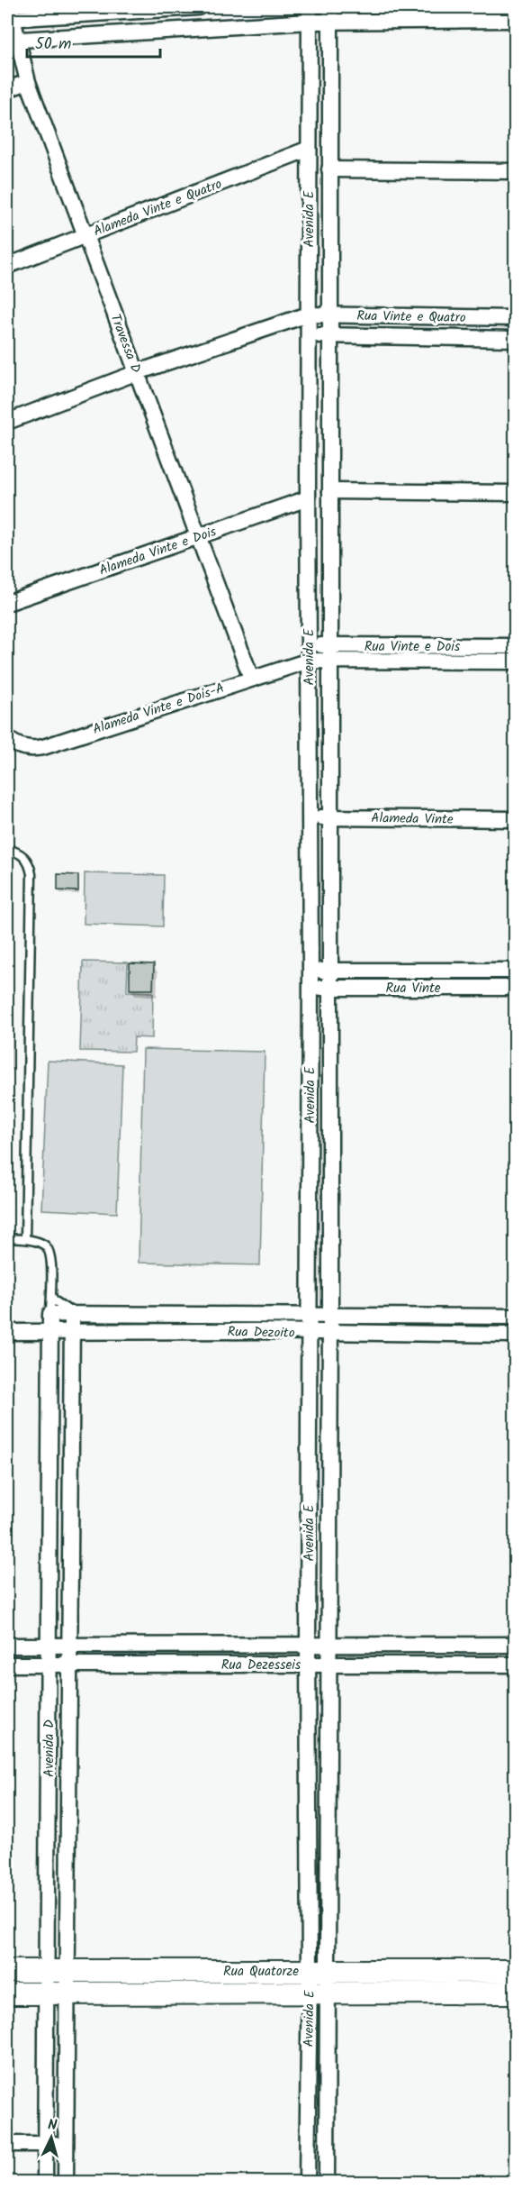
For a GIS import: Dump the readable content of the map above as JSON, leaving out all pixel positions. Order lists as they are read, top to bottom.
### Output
{
  "streets": {
    "street": [
      "Alameda Vinte e Quatro",
      "Avenida E",
      "Rua Vinte e Quatro",
      "Travessa D",
      "Alameda Vinte e Dois",
      "Rua Vinte e Dois",
      "Alameda Vinte e Dois-A",
      "Alameda Vinte",
      "Rua Vinte",
      "Rua Dezoito",
      "Rua Dezesseis",
      "Avenida D",
      "Rua Quatorze"
    ]
  },
  "crossings": [
    ["Alameda Vinte e Quatro", "Avenida E"],
    ["Alameda Vinte e Quatro", "Travessa D"],
    ["Avenida E", "Rua Vinte e Quatro"],
    ["Avenida E", "Alameda Vinte e Dois"],
    ["Avenida E", "Rua Vinte e Dois"],
    ["Avenida E", "Alameda Vinte e Dois-A"],
    ["Avenida E", "Alameda Vinte"],
    ["Avenida E", "Rua Vinte"],
    ["Avenida E", "Rua Dezoito"],
    ["Avenida E", "Rua Dezesseis"],
    ["Avenida E", "Rua Quatorze"],
    ["Rua Vinte e Quatro", "Travessa D"],
    ["Travessa D", "Alameda Vinte e Dois"],
    ["Travessa D", "Alameda Vinte e Dois-A"],
    ["Rua Vinte e Dois", "Alameda Vinte e Dois-A"],
    ["Rua Dezoito", "Avenida D"],
    ["Rua Dezesseis", "Avenida D"],
    ["Avenida D", "Rua Quatorze"]
  ],
  "scale_bar": "50 m",
  "north": "top"
}
